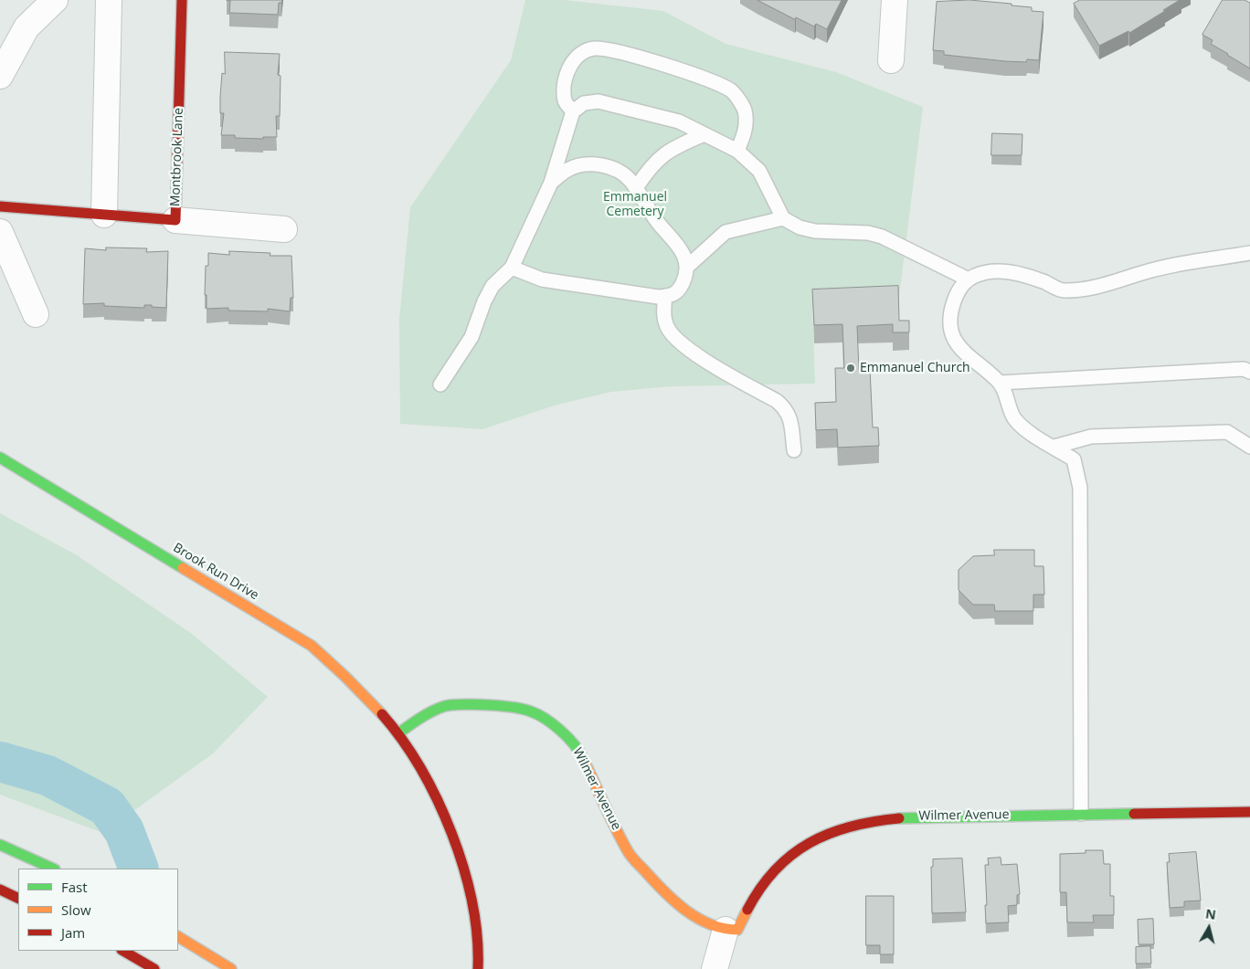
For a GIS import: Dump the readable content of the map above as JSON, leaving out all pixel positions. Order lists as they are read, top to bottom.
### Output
{
  "streets": {
    "street": ["Montbrook Lane", "Brook Run Drive", "Wilmer Avenue"]
  },
  "crossings": [
    ["Brook Run Drive", "Wilmer Avenue"]
  ],
  "parks": ["Emmanuel Cemetery"],
  "places": ["Emmanuel Church"],
  "legend": ["Fast", "Slow", "Jam"],
  "north": "top"
}
